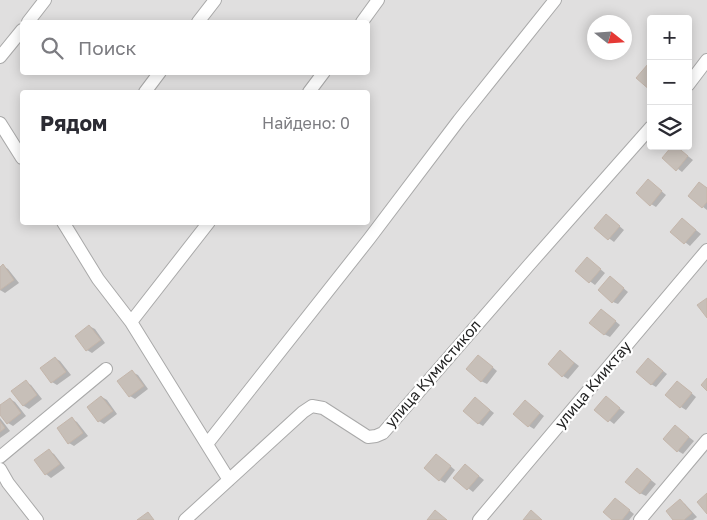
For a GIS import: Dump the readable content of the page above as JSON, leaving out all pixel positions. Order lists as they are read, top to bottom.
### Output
{
  "streets": {
    "street": ["улица Кумистикол", "улица Кииктау"]
  },
  "north": "right",
  "page": {
    "map_buttons": ["+", "−"],
    "search": "Поиск",
    "heading": ["Рядом", "Найдено: 0"]
  }
}
